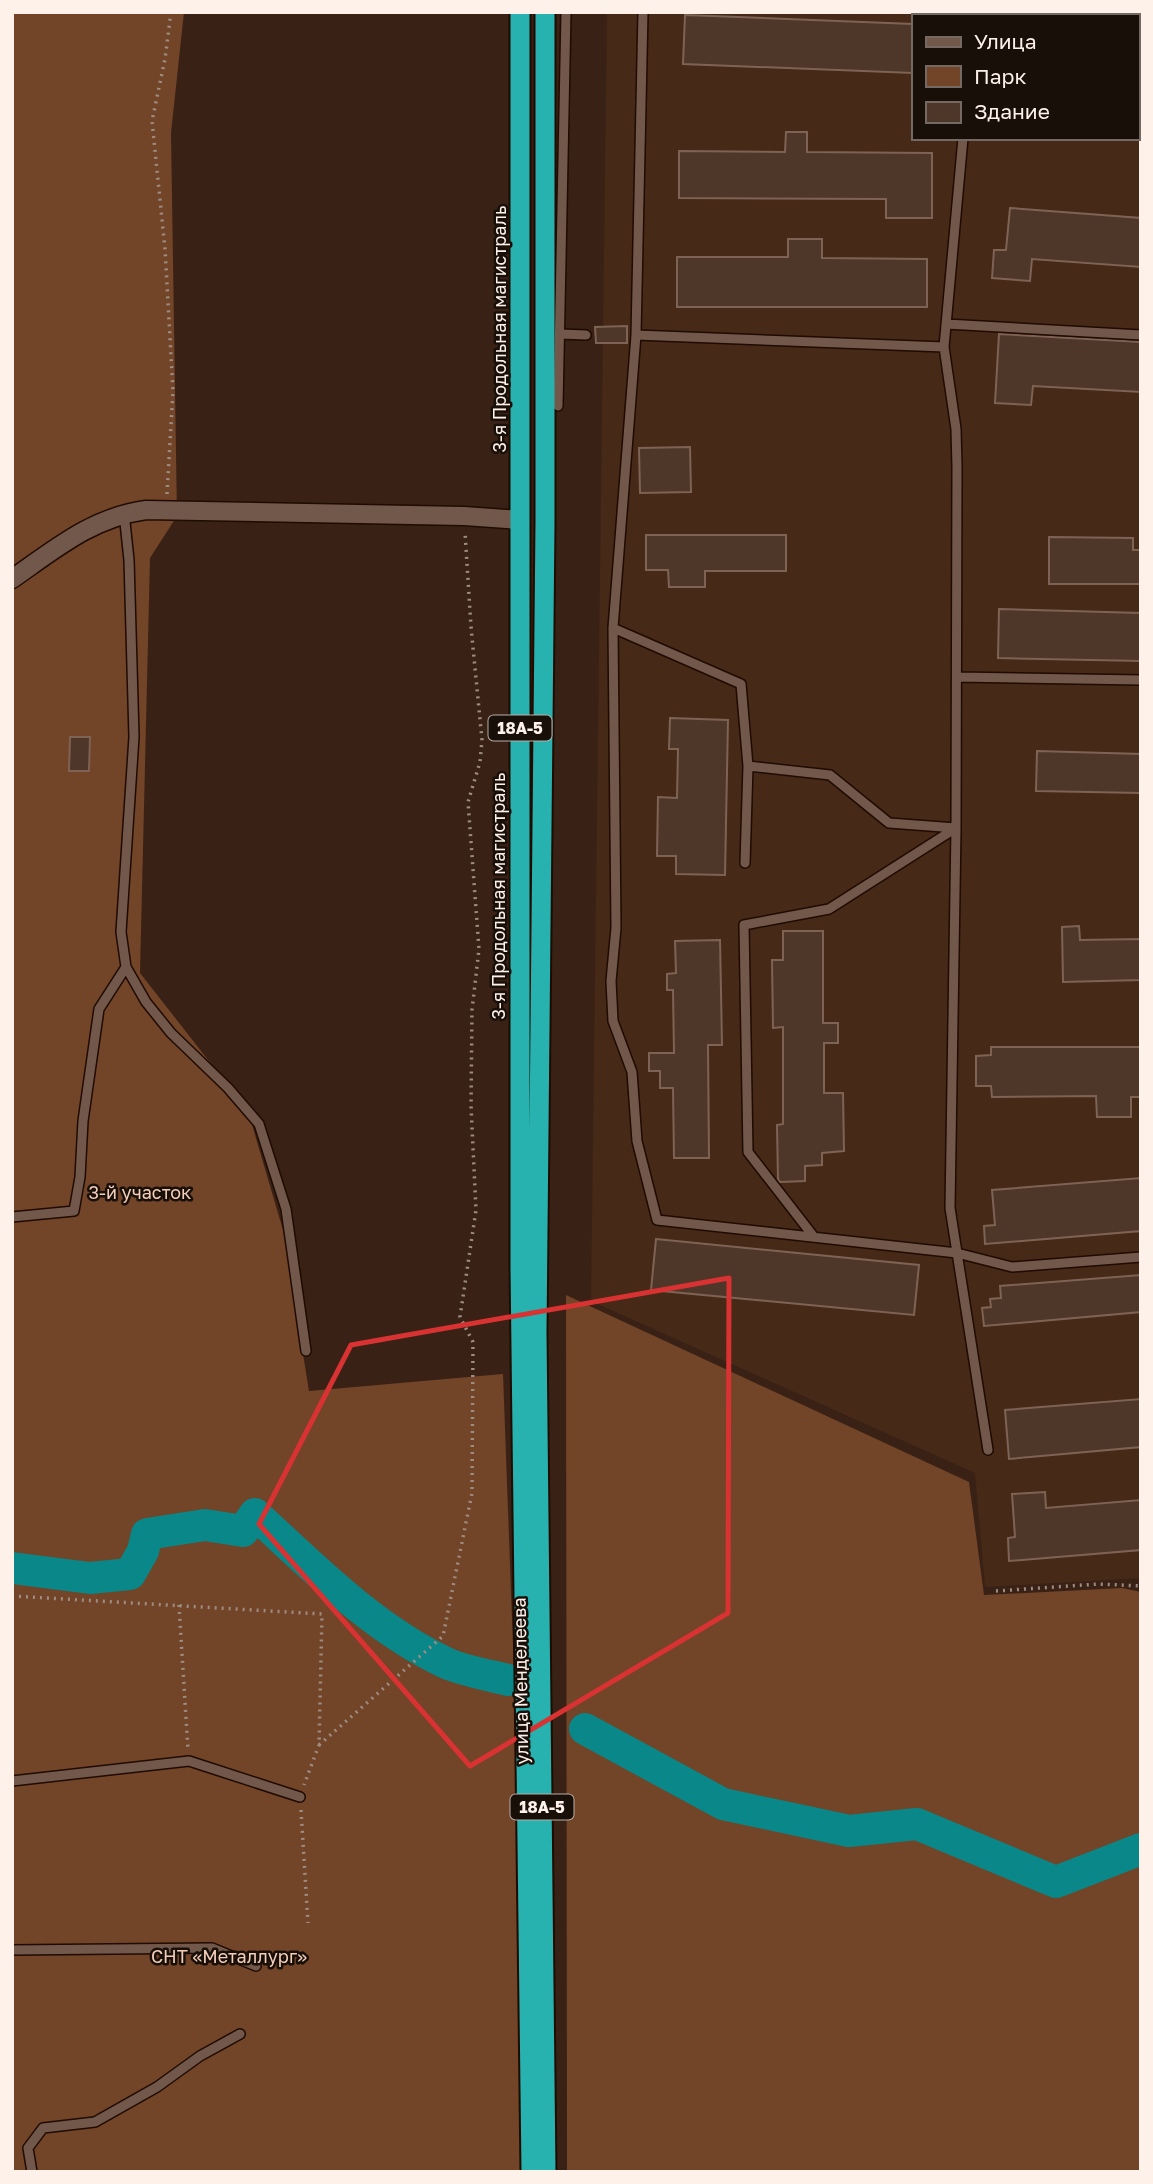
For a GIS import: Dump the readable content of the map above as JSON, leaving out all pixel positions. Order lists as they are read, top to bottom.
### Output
{
  "streets": {
    "highway": ["3-я Продольная магистраль", "18А-5", "улица Менделеева"]
  },
  "crossings": [
    ["3-я Продольная магистраль", "18А-5"],
    ["3-я Продольная магистраль", "улица Менделеева"],
    ["18А-5", "улица Менделеева"]
  ],
  "parks": ["3-й участок", "СНТ «Металлург»"],
  "legend": ["Улица", "Парк", "Здание"]
}
